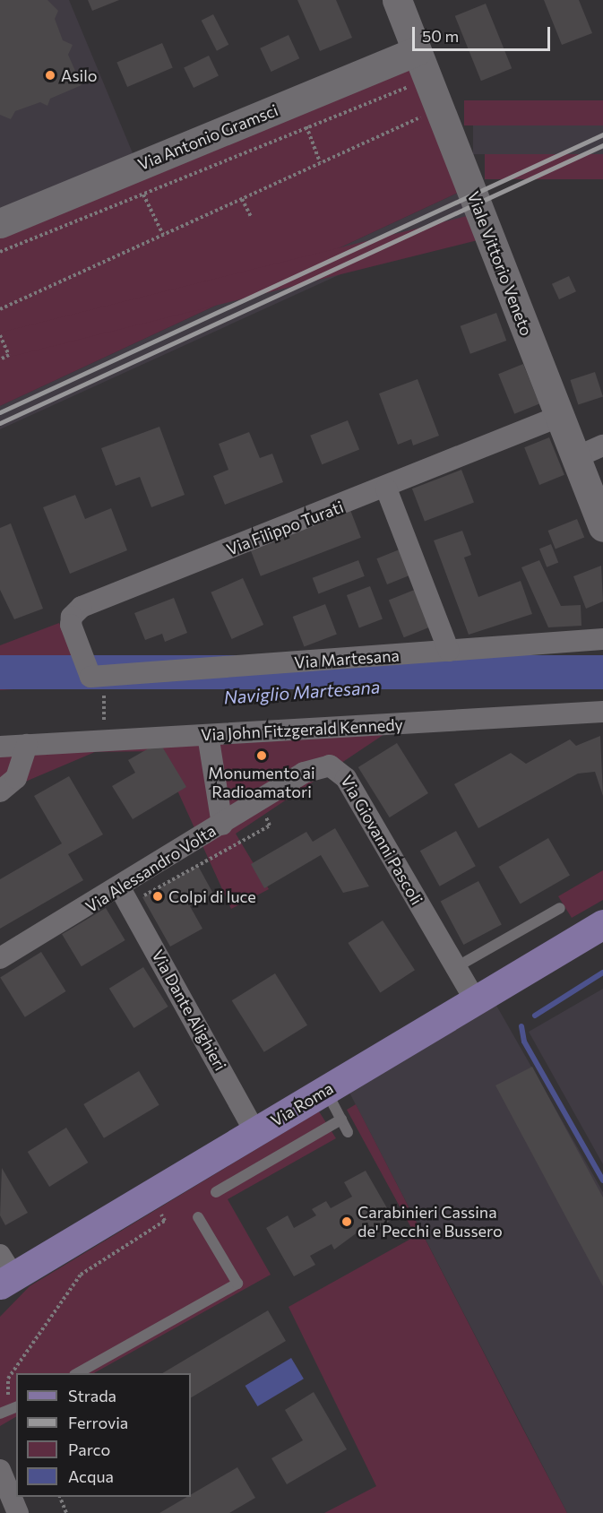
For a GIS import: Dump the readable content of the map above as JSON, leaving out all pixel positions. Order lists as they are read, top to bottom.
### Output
{
  "streets": {
    "main road": ["Via Roma"],
    "street": [
      "Via Antonio Gramsci",
      "Viale Vittorio Veneto",
      "Via Filippo Turati",
      "Via Martesana",
      "Via John Fitzgerald Kennedy",
      "Via Giovanni Pascoli",
      "Via Alessandro Volta",
      "Via Dante Alighieri"
    ]
  },
  "crossings": [
    ["Via Antonio Gramsci", "Viale Vittorio Veneto"],
    ["Viale Vittorio Veneto", "Via Filippo Turati"],
    ["Via Filippo Turati", "Via Martesana"],
    ["Via John Fitzgerald Kennedy", "Via Alessandro Volta"],
    ["Via Giovanni Pascoli", "Via Alessandro Volta"],
    ["Via Giovanni Pascoli", "Via Roma"],
    ["Via Alessandro Volta", "Via Dante Alighieri"],
    ["Via Dante Alighieri", "Via Roma"]
  ],
  "water": ["Naviglio Martesana"],
  "places": [
    "Asilo",
    "Monumento ai Radioamatori",
    "Colpi di luce",
    "Carabinieri Cassina de' Pecchi e Bussero"
  ],
  "legend": [
    "Strada",
    "Ferrovia",
    "Parco",
    "Acqua"
  ],
  "scale_bar": "50 m"
}
